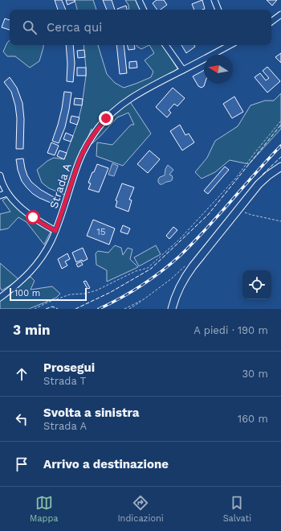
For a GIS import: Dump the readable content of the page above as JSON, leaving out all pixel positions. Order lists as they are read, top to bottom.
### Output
{
  "streets": {
    "street": ["Strada A"]
  },
  "house_numbers": ["15"],
  "scale_bar": "100 m",
  "north": "left",
  "page": {
    "search": "Cerca qui",
    "scale": "100 m",
    "heading": ["3 min", "A piedi · 190 m"],
    "list": [
      ["Prosegui", "Strada T", "30 m"],
      ["Svolta a sinistra", "Strada A", "160 m"],
      "Arrivo a destinazione"
    ],
    "nav": ["Mappa", "Indicazioni", "Salvati"]
  }
}
